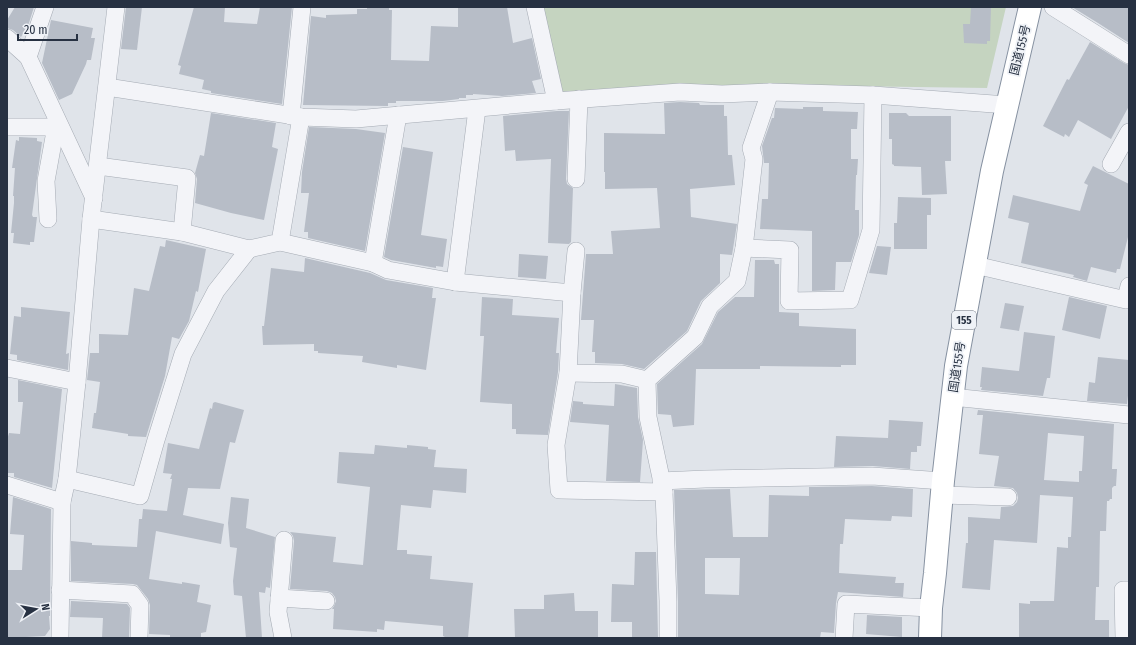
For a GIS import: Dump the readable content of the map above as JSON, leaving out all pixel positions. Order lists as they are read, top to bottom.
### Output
{
  "streets": {
    "highway": ["国道155号", "155"]
  },
  "scale_bar": "20 m",
  "north": "right"
}
